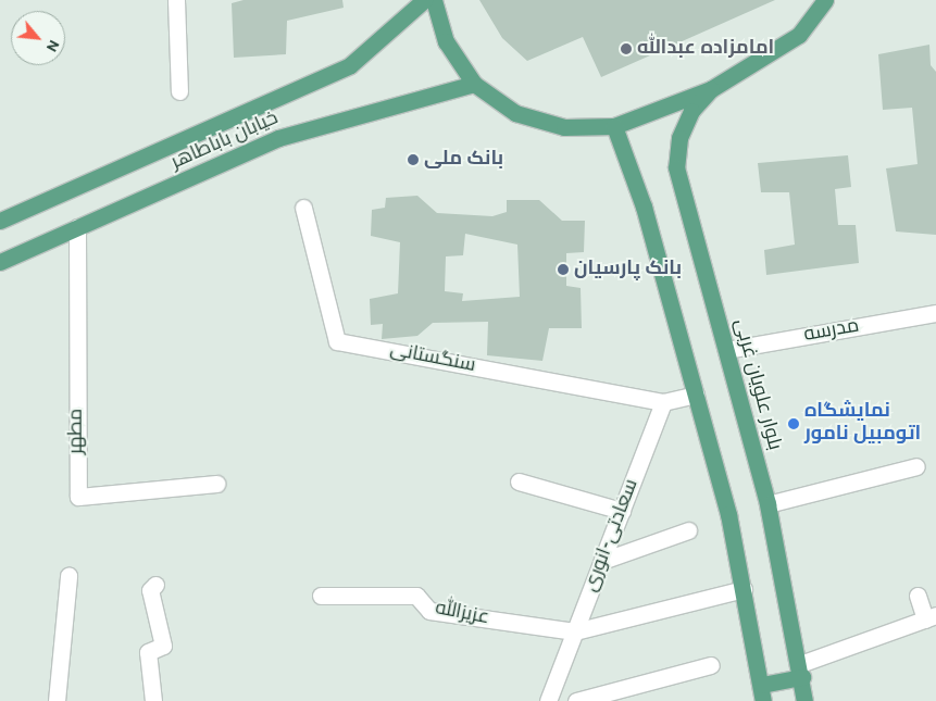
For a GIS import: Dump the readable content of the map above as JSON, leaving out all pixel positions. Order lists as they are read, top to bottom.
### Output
{
  "streets": {
    "main road": ["خیابان باباطاهر", "بلوار علویان غربی"],
    "street": [
      "مدرسه",
      "سنگستانی",
      "مطهر",
      "سعادتی-انوری",
      "عزیزالله"
    ]
  },
  "crossings": [
    ["خیابان باباطاهر", "مطهر"],
    ["مدرسه", "بلوار علویان غربی"],
    ["سنگستانی", "سعادتی-انوری"],
    ["سعادتی-انوری", "عزیزالله"]
  ],
  "places": [
    "امامزاده عبدالله",
    "بانک ملی",
    "بانک پارسیان",
    "نمایشگاه اتومبیل نامور"
  ],
  "north": "bottom right"
}
